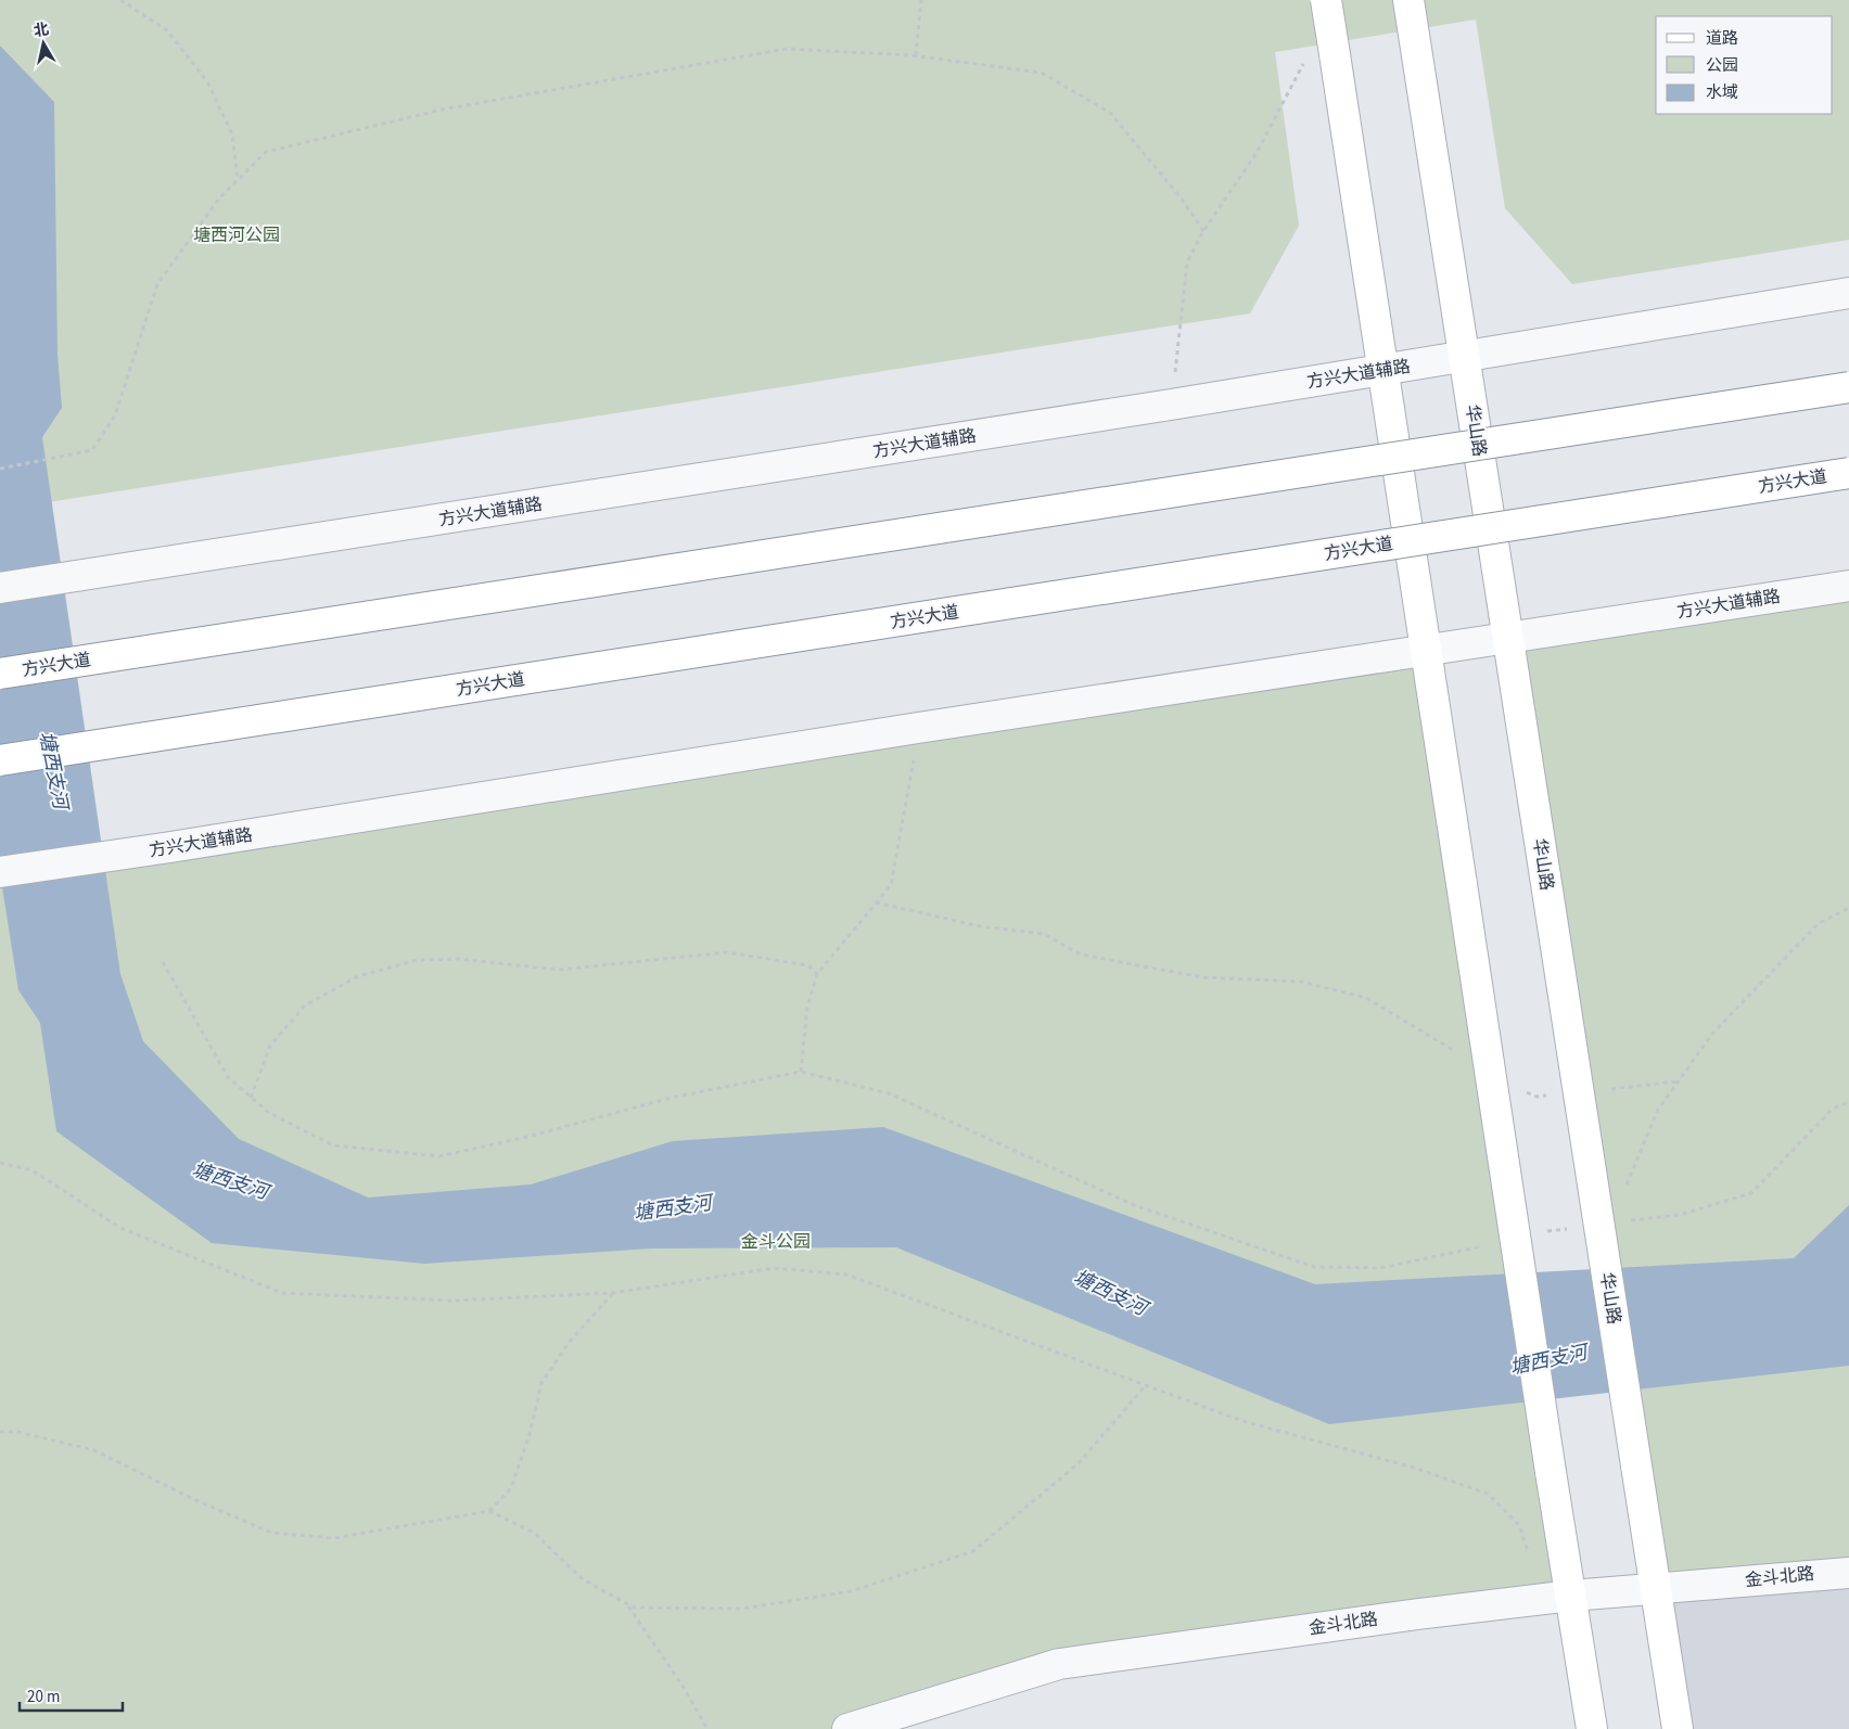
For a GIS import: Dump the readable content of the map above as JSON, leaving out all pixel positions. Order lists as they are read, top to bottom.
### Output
{
  "streets": {
    "main road": ["华山路", "方兴大道"],
    "street": ["方兴大道辅路", "金斗北路"]
  },
  "crossings": [
    ["方兴大道辅路", "华山路"],
    ["华山路", "金斗北路"]
  ],
  "water": ["塘西支河"],
  "parks": ["塘西河公园", "金斗公园"],
  "legend": ["道路", "公园", "水域"],
  "scale_bar": "20 m",
  "north": "top"
}
